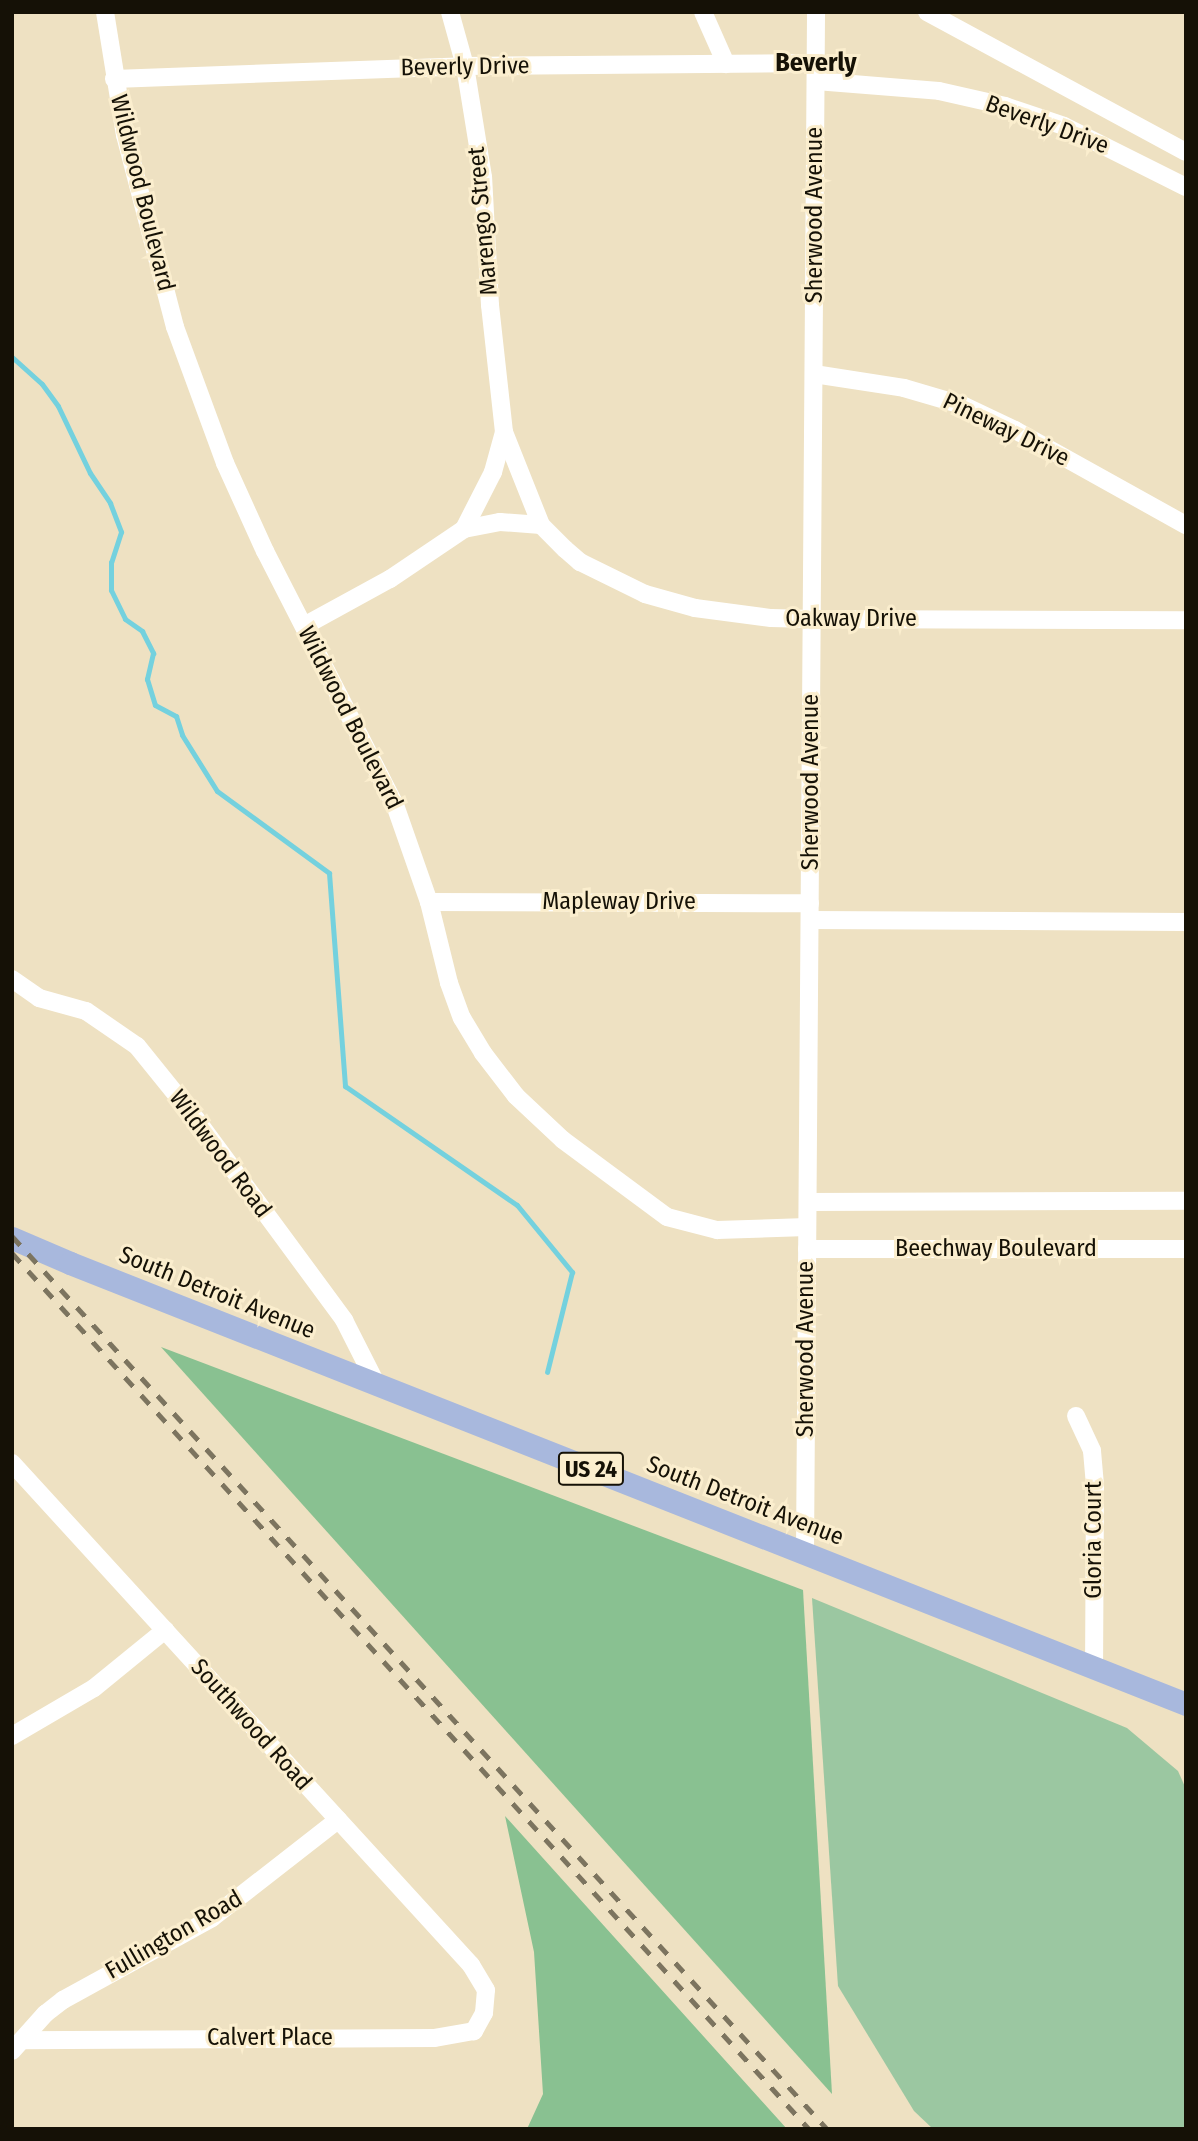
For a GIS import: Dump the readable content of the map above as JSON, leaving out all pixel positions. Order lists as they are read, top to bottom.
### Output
{
  "streets": {
    "main road": ["South Detroit Avenue", "US 24"],
    "street": [
      "Beverly Drive",
      "Wildwood Boulevard",
      "Sherwood Avenue",
      "Marengo Street",
      "Pineway Drive",
      "Oakway Drive",
      "Mapleway Drive",
      "Wildwood Road",
      "Beechway Boulevard",
      "Gloria Court",
      "Southwood Road",
      "Fullington Road",
      "Calvert Place"
    ]
  },
  "crossings": [
    ["Beverly Drive", "Wildwood Boulevard"],
    ["Beverly Drive", "Sherwood Avenue"],
    ["Beverly Drive", "Marengo Street"],
    ["Wildwood Boulevard", "Sherwood Avenue"],
    ["Wildwood Boulevard", "Marengo Street"],
    ["Wildwood Boulevard", "Mapleway Drive"],
    ["Sherwood Avenue", "Pineway Drive"],
    ["Sherwood Avenue", "Oakway Drive"],
    ["Sherwood Avenue", "Mapleway Drive"],
    ["Sherwood Avenue", "Beechway Boulevard"],
    ["Sherwood Avenue", "South Detroit Avenue"],
    ["Marengo Street", "Oakway Drive"],
    ["Wildwood Road", "South Detroit Avenue"],
    ["South Detroit Avenue", "Gloria Court"],
    ["Southwood Road", "Fullington Road"],
    ["Southwood Road", "Calvert Place"],
    ["Fullington Road", "Calvert Place"]
  ],
  "districts": ["Beverly"]
}
